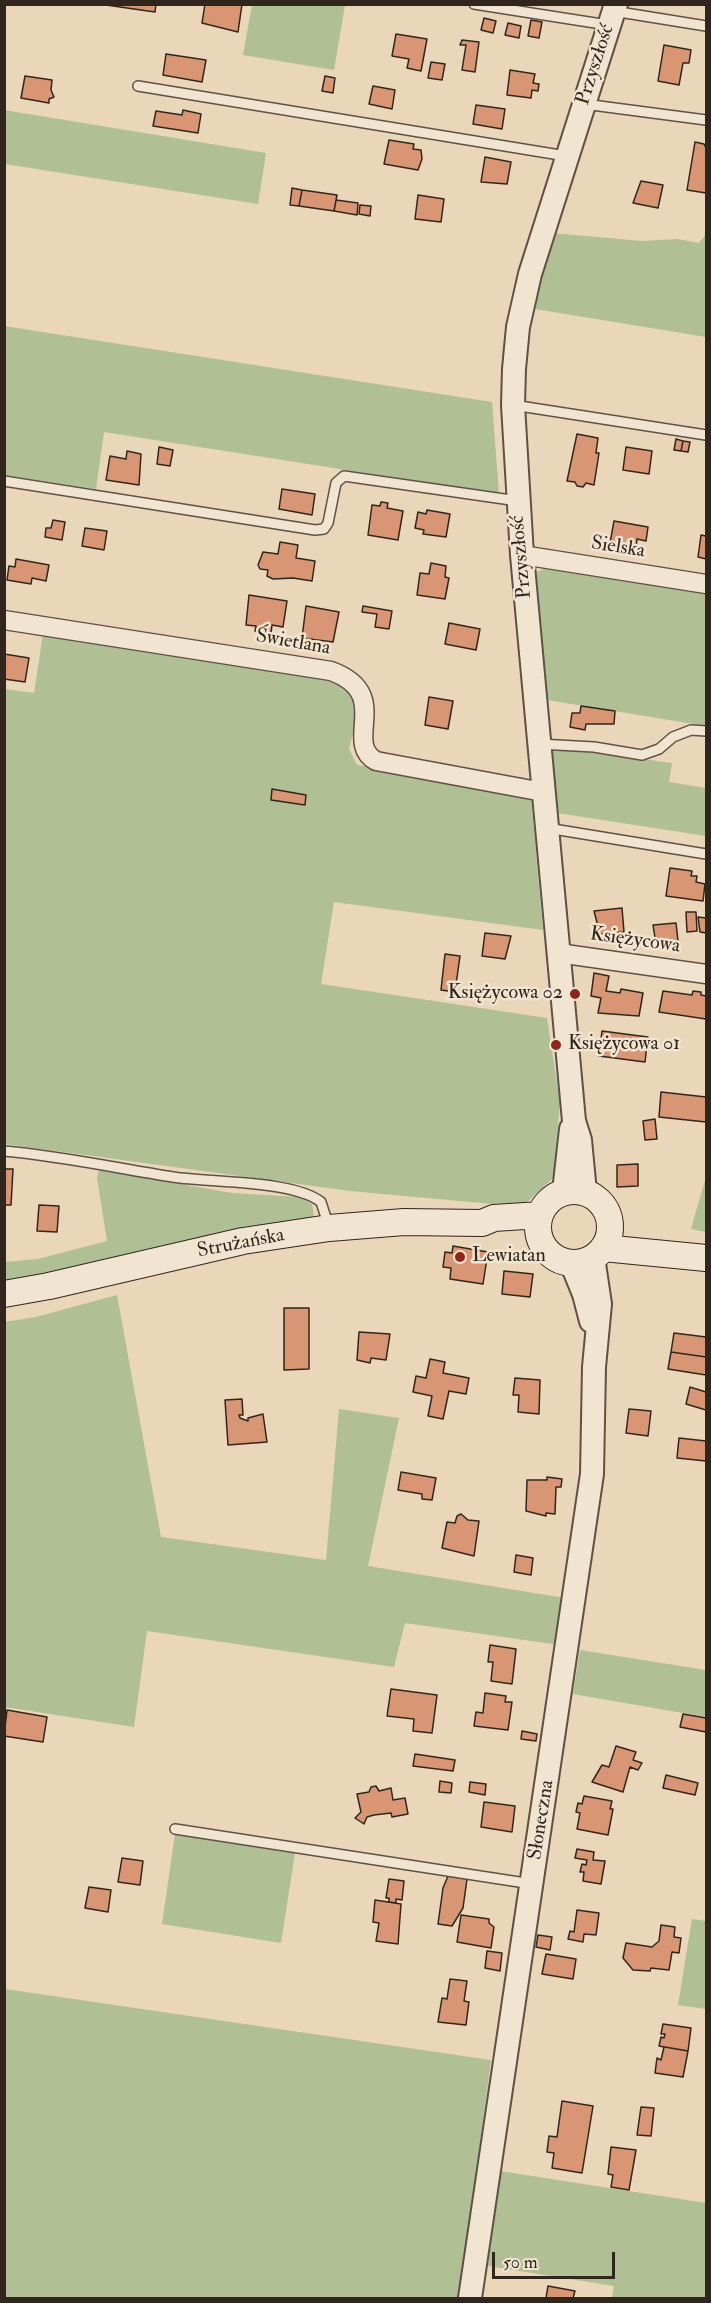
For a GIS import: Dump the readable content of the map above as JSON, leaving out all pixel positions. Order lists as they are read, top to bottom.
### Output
{
  "streets": {
    "main road": ["Strużańska"],
    "street": [
      "Przyszłość",
      "Sielska",
      "Świetlana",
      "Księżycowa",
      "Słoneczna"
    ]
  },
  "crossings": [
    ["Przyszłość", "Sielska"],
    ["Przyszłość", "Świetlana"],
    ["Przyszłość", "Księżycowa"],
    ["Przyszłość", "Strużańska"],
    ["Przyszłość", "Słoneczna"],
    ["Strużańska", "Słoneczna"]
  ],
  "places": ["Księżycowa 02", "Księżycowa 01", "Lewiatan"],
  "scale_bar": "50 m"
}
